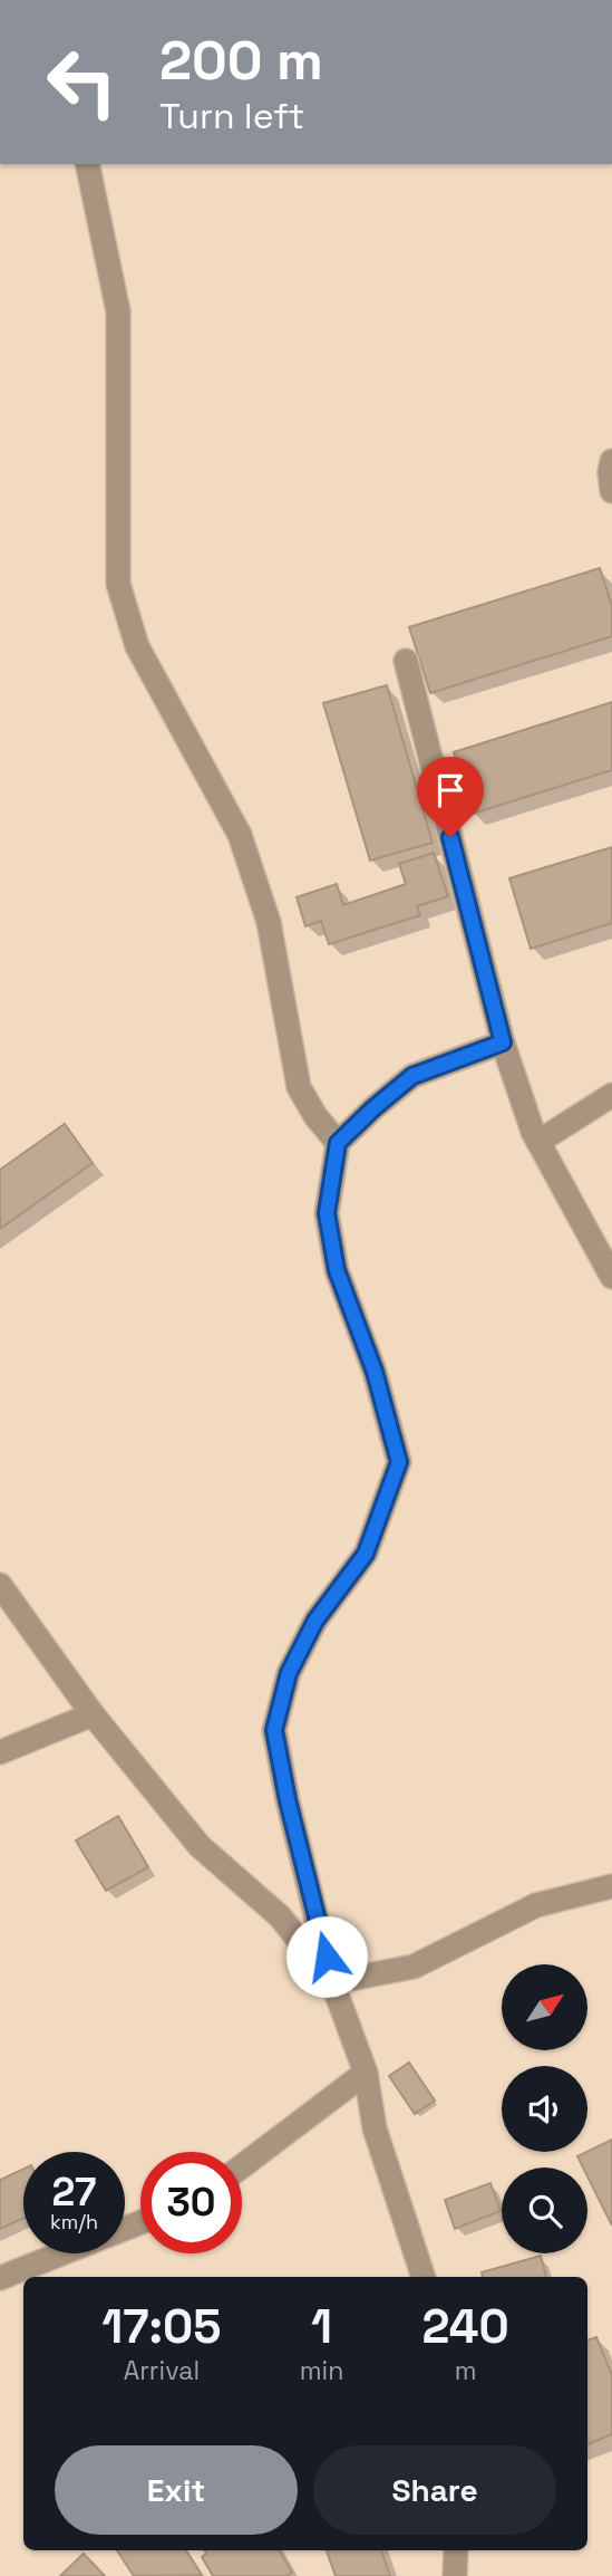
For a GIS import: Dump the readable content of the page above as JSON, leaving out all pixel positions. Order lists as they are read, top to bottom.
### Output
{
  "north": "top right",
  "page": {
    "turn": ["200 m", "Turn left"],
    "speed": "27 km/h",
    "limit": "30",
    "eta": [
      "17:05",
      "Arrival",
      "1",
      "min",
      "240",
      "m"
    ],
    "buttons": ["Exit", "Share"]
  }
}
